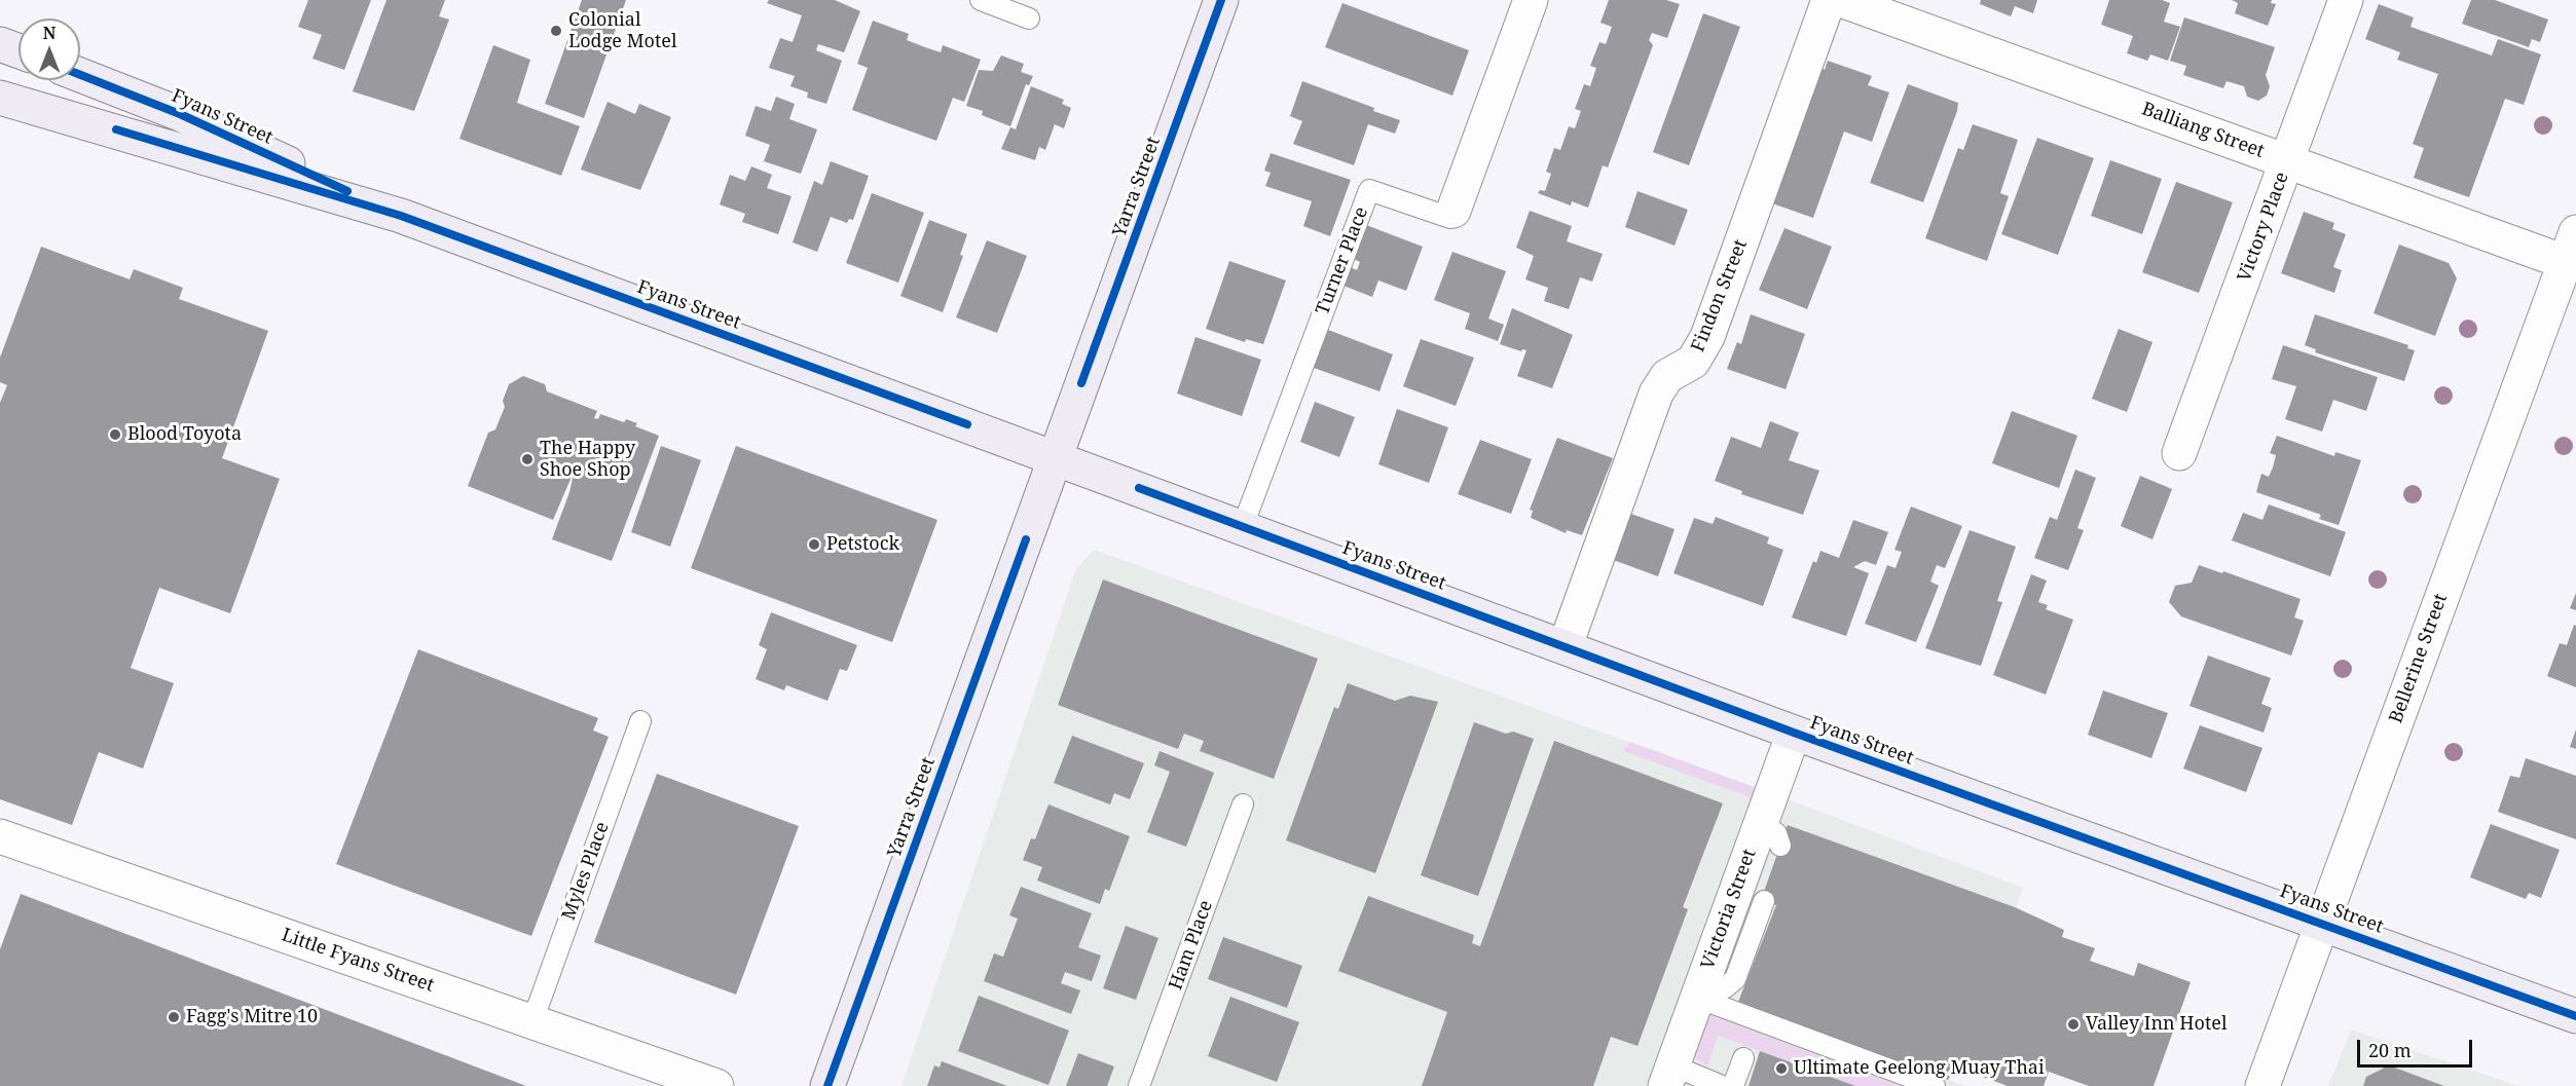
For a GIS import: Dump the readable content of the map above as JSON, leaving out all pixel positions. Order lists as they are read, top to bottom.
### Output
{
  "streets": {
    "main road": ["Fyans Street", "Yarra Street"],
    "street": [
      "Balliang Street",
      "Victory Place",
      "Turner Place",
      "Findon Street",
      "Bellerine Street",
      "Victoria Street",
      "Little Fyans Street"
    ],
    "lane": ["Myles Place", "Ham Place"]
  },
  "crossings": [
    ["Fyans Street", "Yarra Street"],
    ["Fyans Street", "Turner Place"],
    ["Fyans Street", "Findon Street"],
    ["Fyans Street", "Bellerine Street"],
    ["Fyans Street", "Victoria Street"],
    ["Balliang Street", "Victory Place"],
    ["Balliang Street", "Bellerine Street"],
    ["Myles Place", "Little Fyans Street"]
  ],
  "places": [
    "Colonial Lodge Motel",
    "Blood Toyota",
    "The Happy Shoe Shop",
    "Petstock",
    "Fagg's Mitre 10",
    "Valley Inn Hotel",
    "Ultimate Geelong Muay Thai"
  ],
  "scale_bar": "20 m",
  "north": "top"
}
